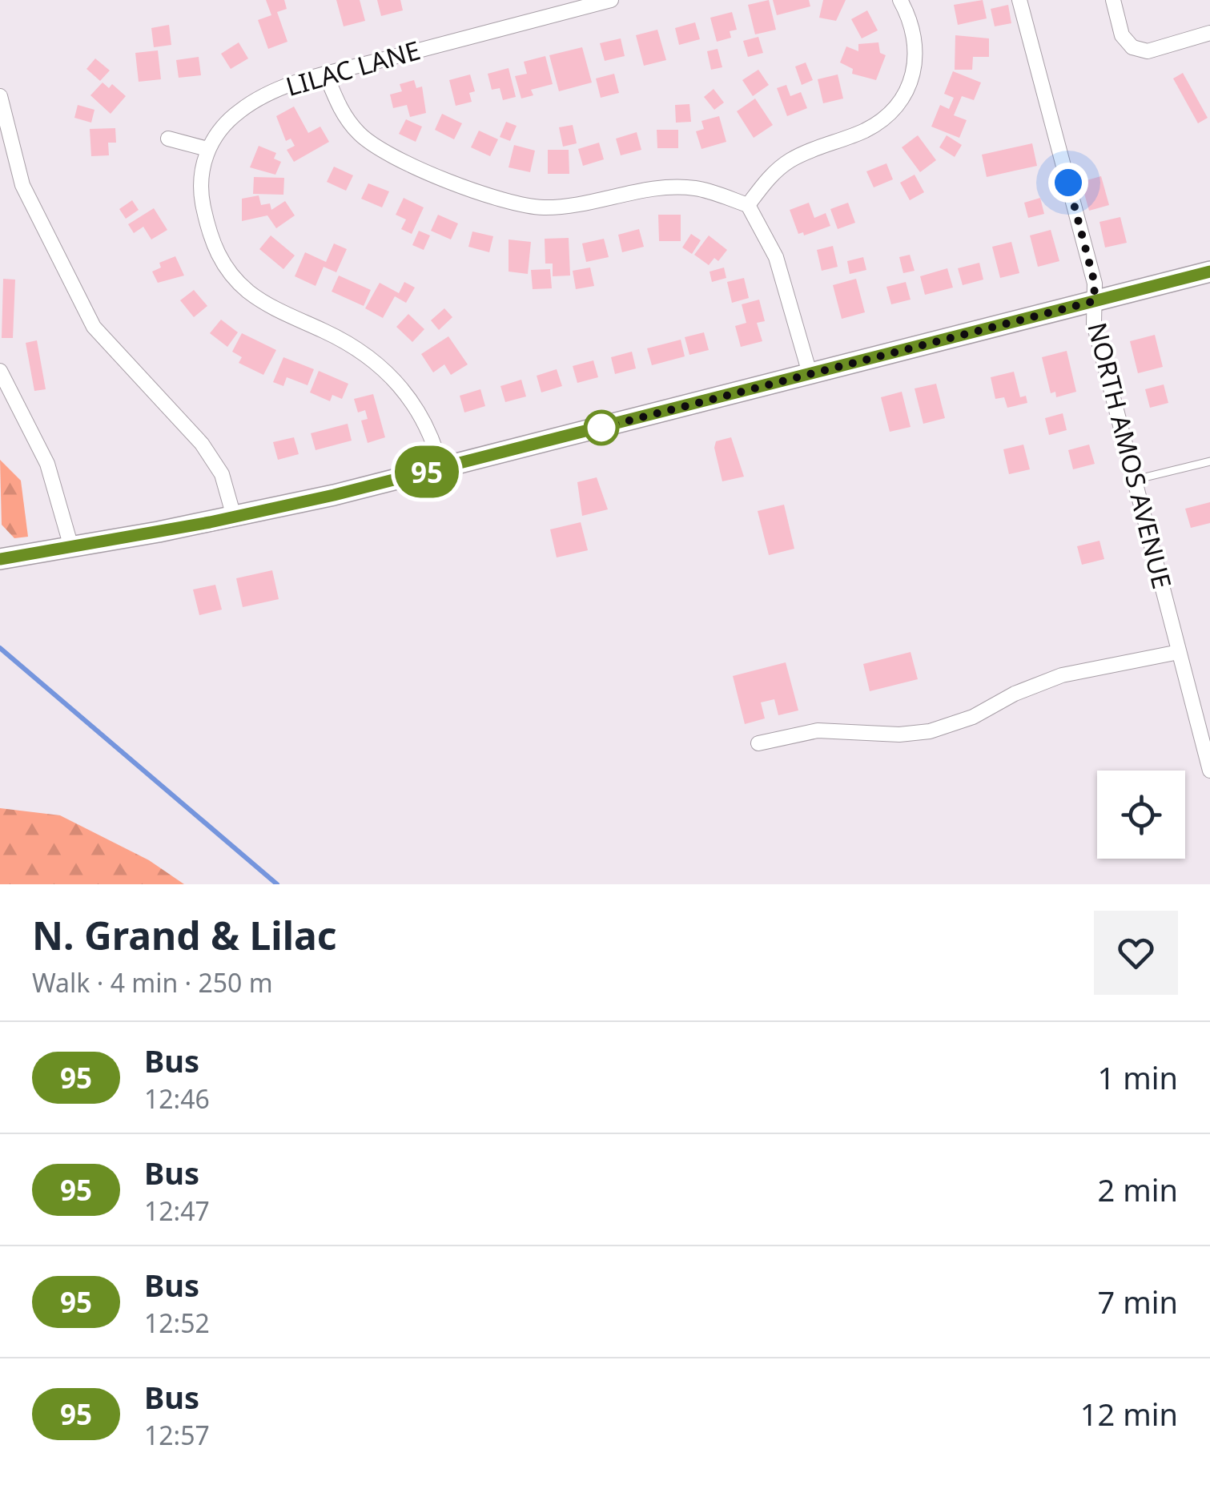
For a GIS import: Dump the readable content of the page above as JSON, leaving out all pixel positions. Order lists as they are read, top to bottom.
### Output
{
  "streets": {
    "street": ["LILAC LANE", "NORTH AMOS AVENUE"]
  },
  "lines": ["bus line 95"],
  "page": {
    "on_map": "95",
    "heading": ["N. Grand & Lilac", "Walk · 4 min · 250 m"],
    "list": [
      {
        "mark": "95",
        "name": "Bus",
        "note": "12:46",
        "value": "1 min"
      },
      {
        "mark": "95",
        "name": "Bus",
        "note": "12:47",
        "value": "2 min"
      },
      {
        "mark": "95",
        "name": "Bus",
        "note": "12:52",
        "value": "7 min"
      },
      {
        "mark": "95",
        "name": "Bus",
        "note": "12:57",
        "value": "12 min"
      }
    ]
  }
}
